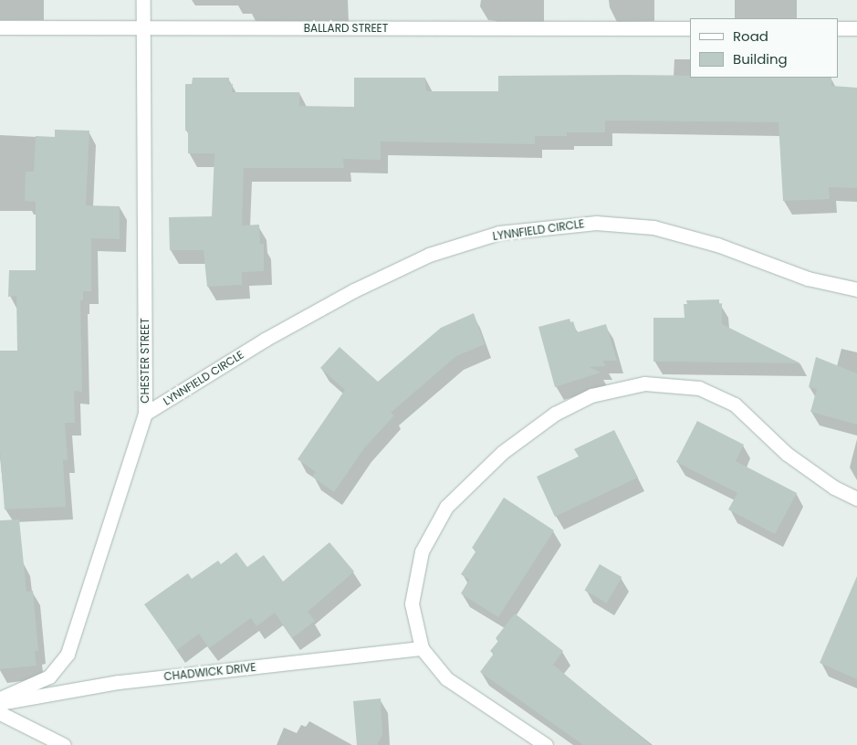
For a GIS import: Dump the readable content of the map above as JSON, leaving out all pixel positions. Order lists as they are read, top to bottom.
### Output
{
  "streets": {
    "street": [
      "BALLARD STREET",
      "LYNNFIELD CIRCLE",
      "CHESTER STREET",
      "CHADWICK DRIVE"
    ]
  },
  "crossings": [
    ["BALLARD STREET", "CHESTER STREET"],
    ["LYNNFIELD CIRCLE", "CHESTER STREET"]
  ],
  "legend": ["Road", "Building"]
}
